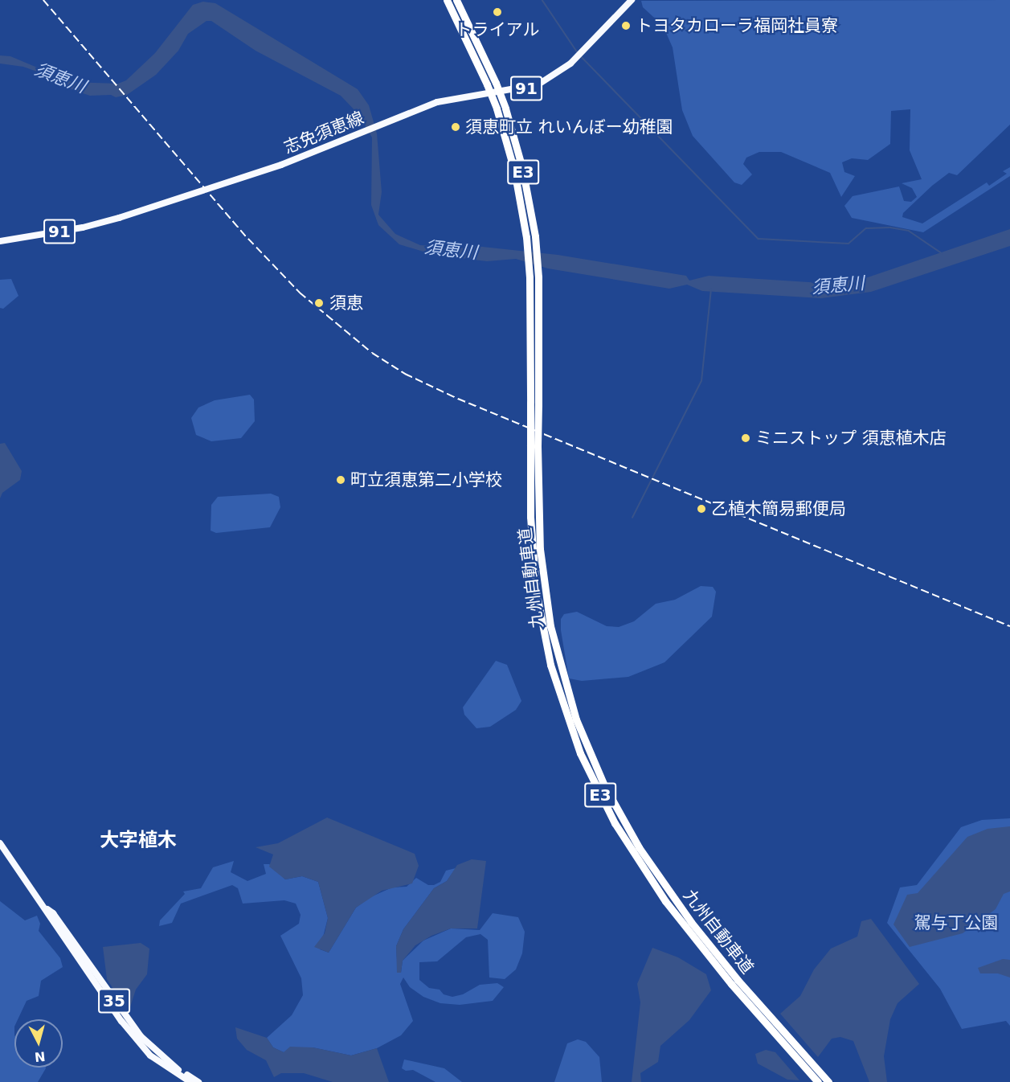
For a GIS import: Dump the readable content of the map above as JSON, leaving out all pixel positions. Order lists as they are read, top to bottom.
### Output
{
  "streets": {
    "highway": ["E3", "九州自動車道"],
    "main road": ["91", "志免須恵線", "35"]
  },
  "districts": ["大字植木"],
  "water": ["須恵川"],
  "parks": ["駕与丁公園"],
  "places": [
    "トライアル",
    "トヨタカローラ福岡社員寮",
    "須恵町立 れいんぼー幼稚園",
    "須恵",
    "ミニストップ 須恵植木店",
    "町立須恵第二小学校",
    "乙植木簡易郵便局"
  ],
  "north": "bottom"
}
